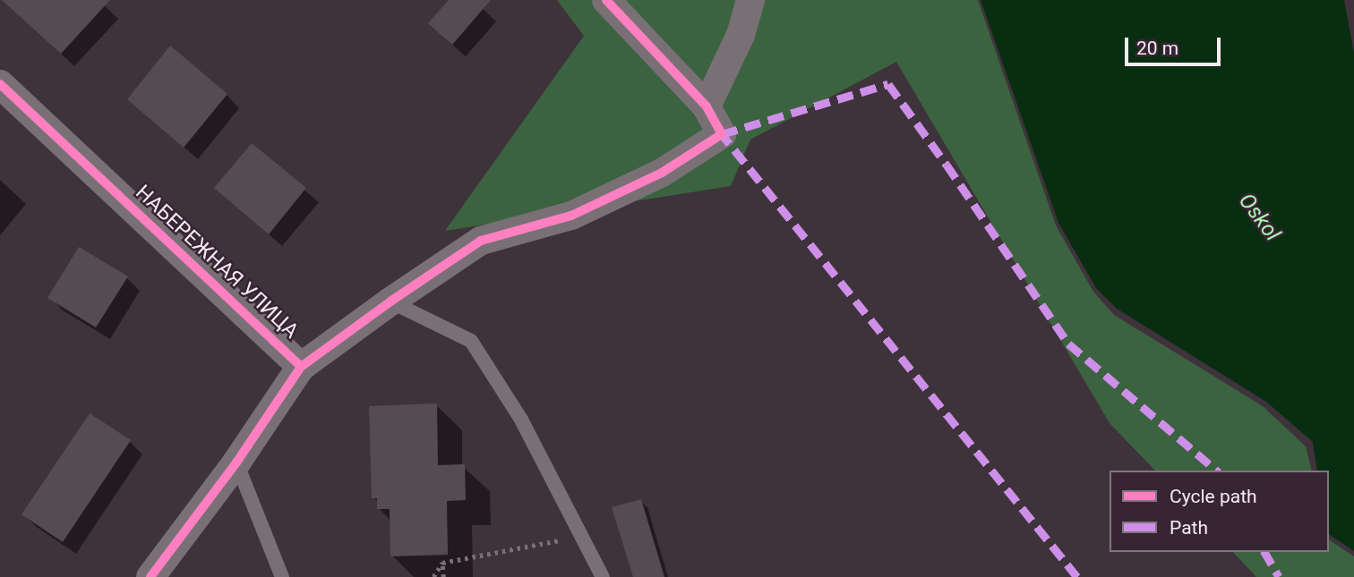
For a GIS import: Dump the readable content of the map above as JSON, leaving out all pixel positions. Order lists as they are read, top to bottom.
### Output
{
  "streets": {
    "street": ["НАБЕРЕЖНАЯ УЛИЦА"]
  },
  "water": ["Oskol"],
  "legend": ["Cycle path", "Path"],
  "scale_bar": "20 m"
}
